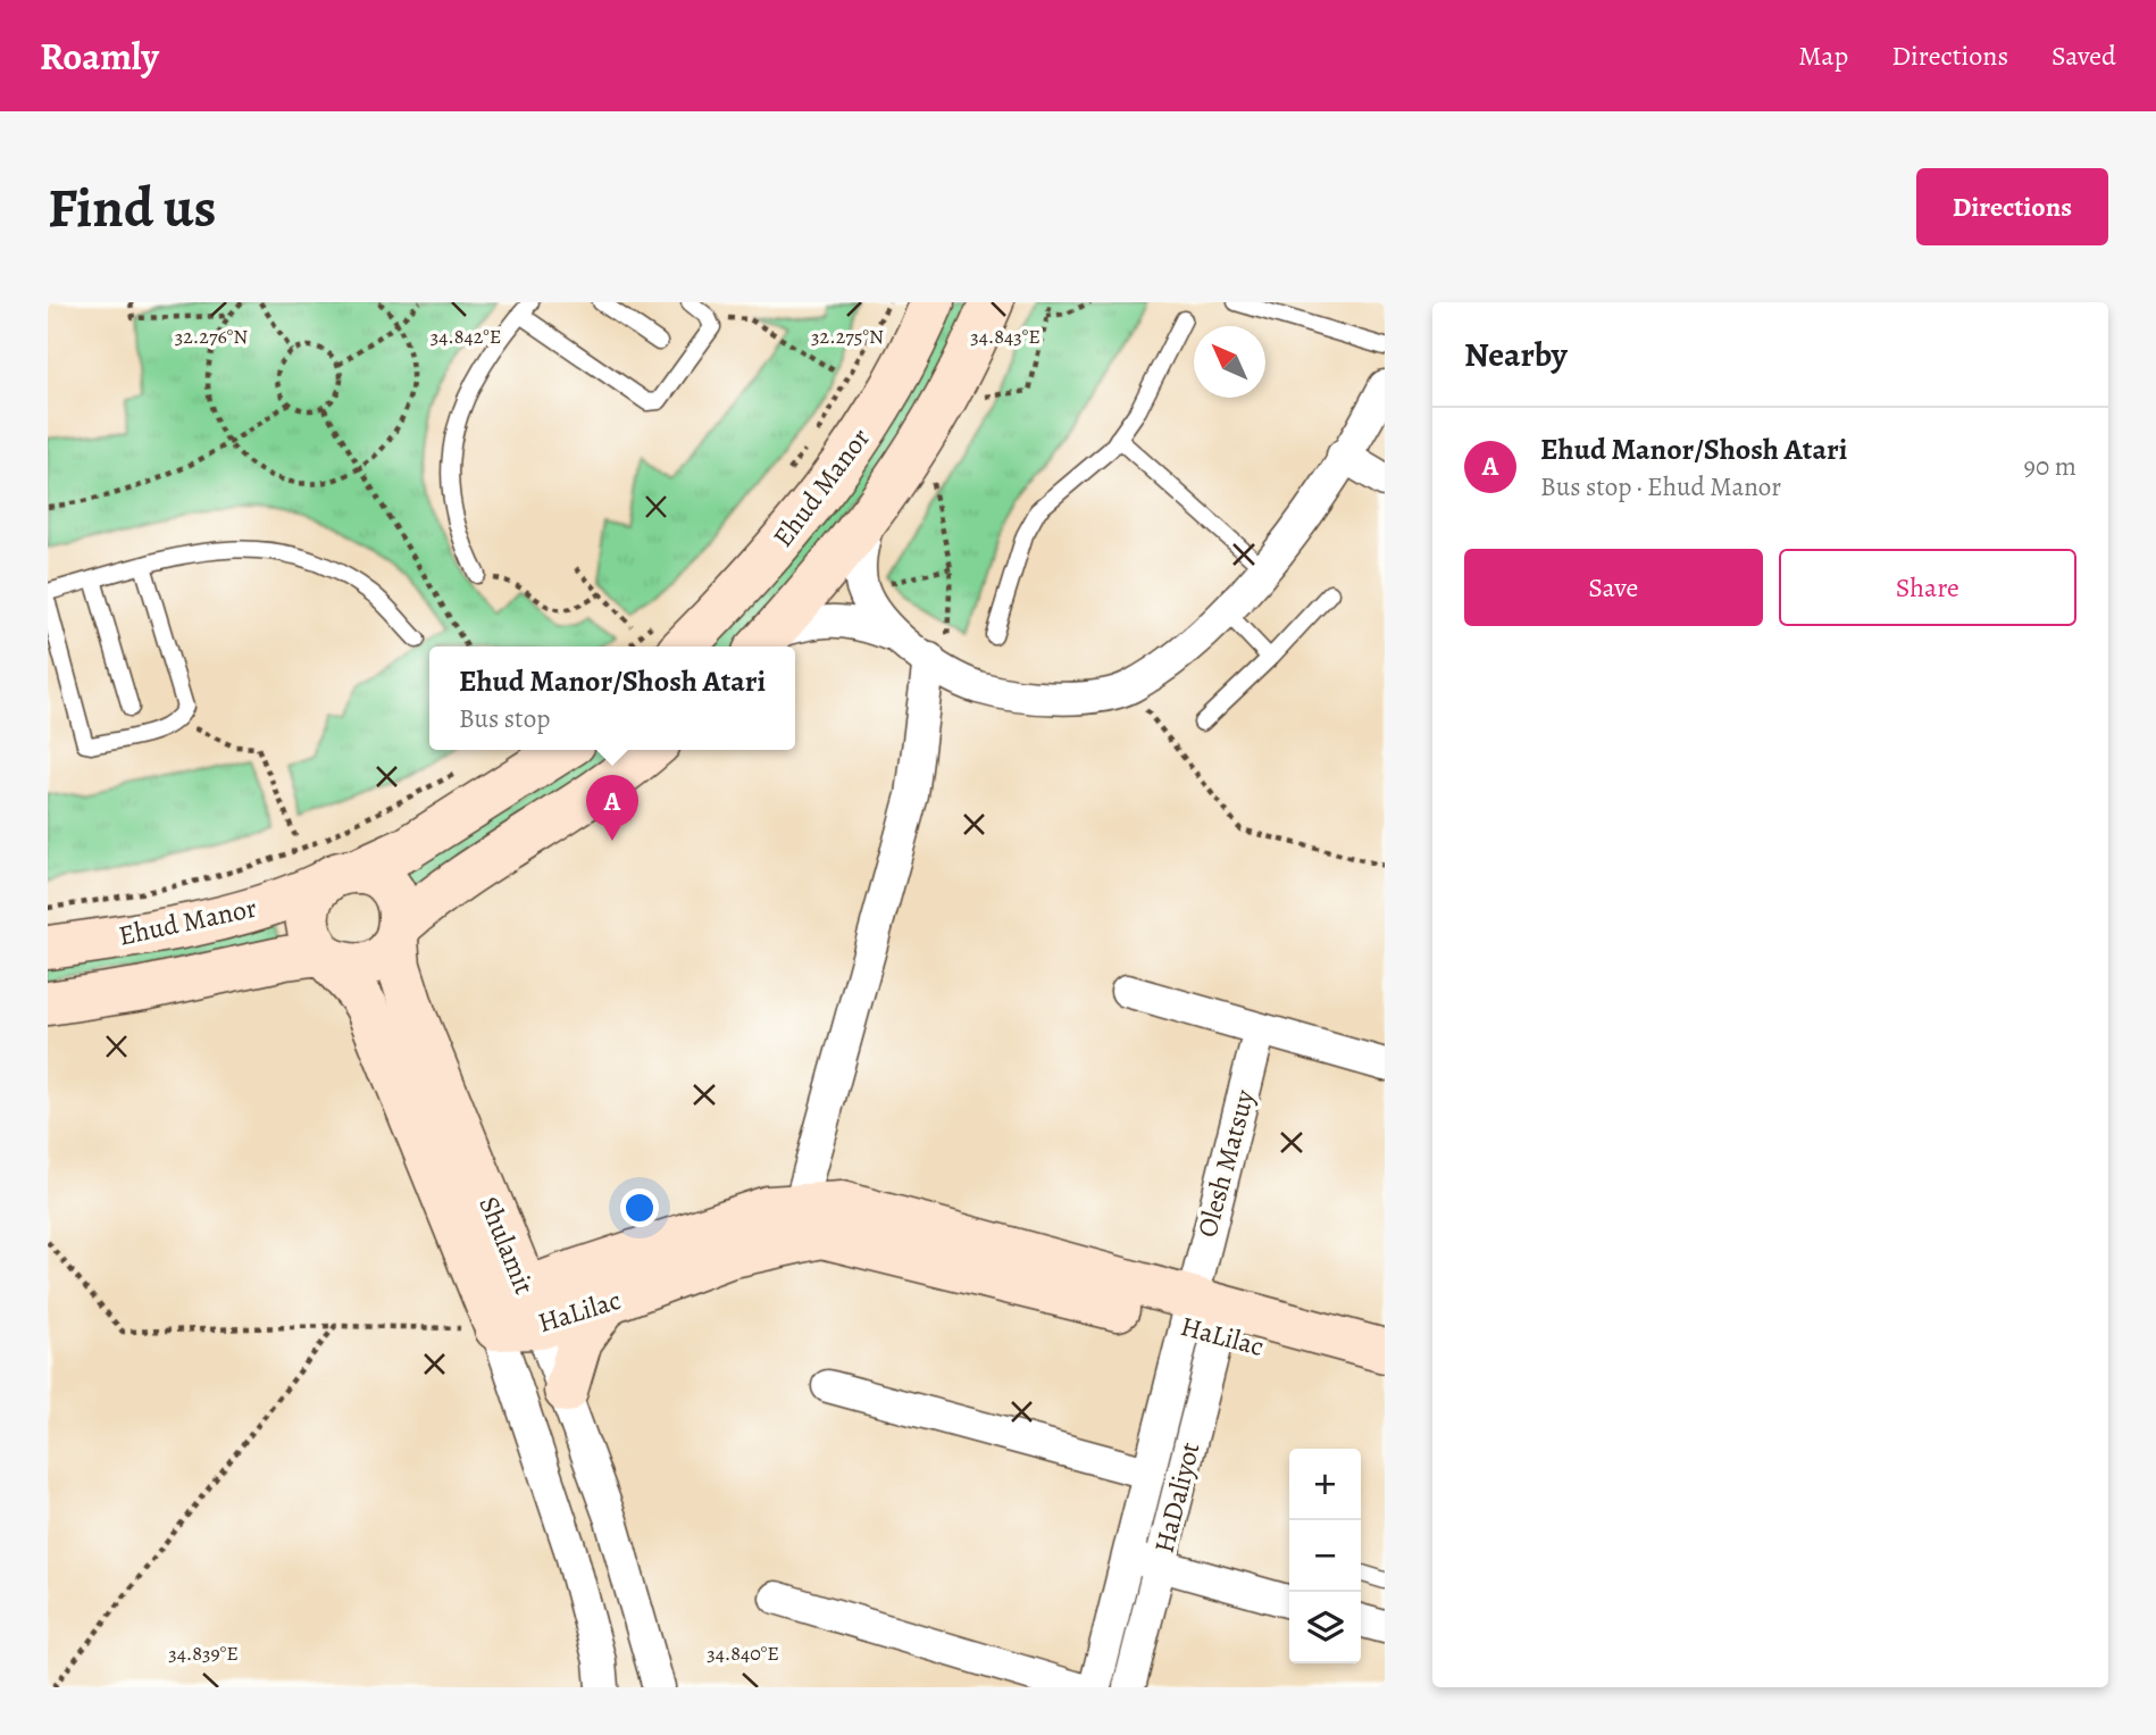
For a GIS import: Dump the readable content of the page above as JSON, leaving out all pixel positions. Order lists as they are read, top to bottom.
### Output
{
  "streets": {
    "street": [
      "Ehud Manor",
      "Olesh Matsuy",
      "Shulamit",
      "HaLilac",
      "HaDaliyot"
    ]
  },
  "crossings": [
    ["Ehud Manor", "Shulamit"],
    ["Olesh Matsuy", "HaLilac"],
    ["Olesh Matsuy", "HaDaliyot"],
    ["Shulamit", "HaLilac"],
    ["HaLilac", "HaDaliyot"]
  ],
  "north": "top left",
  "page": {
    "header": "Roamly",
    "nav": ["Map", "Directions", "Saved"],
    "buttons": [
      "Directions",
      ["Save", "Share"]
    ],
    "title": "Find us",
    "heading": "Nearby",
    "list": [
      {
        "mark": "A",
        "name": "Ehud Manor/Shosh Atari",
        "note": "Bus stop · Ehud Manor",
        "value": "90 m"
      }
    ],
    "popup": ["Ehud Manor/Shosh Atari", "Bus stop"],
    "pins": "A",
    "map_buttons": ["+", "−"]
  },
  "coordinates": [
    "34.843°E",
    "32.276°N",
    "34.842°E",
    "32.275°N",
    "34.839°E",
    "34.840°E"
  ]
}
